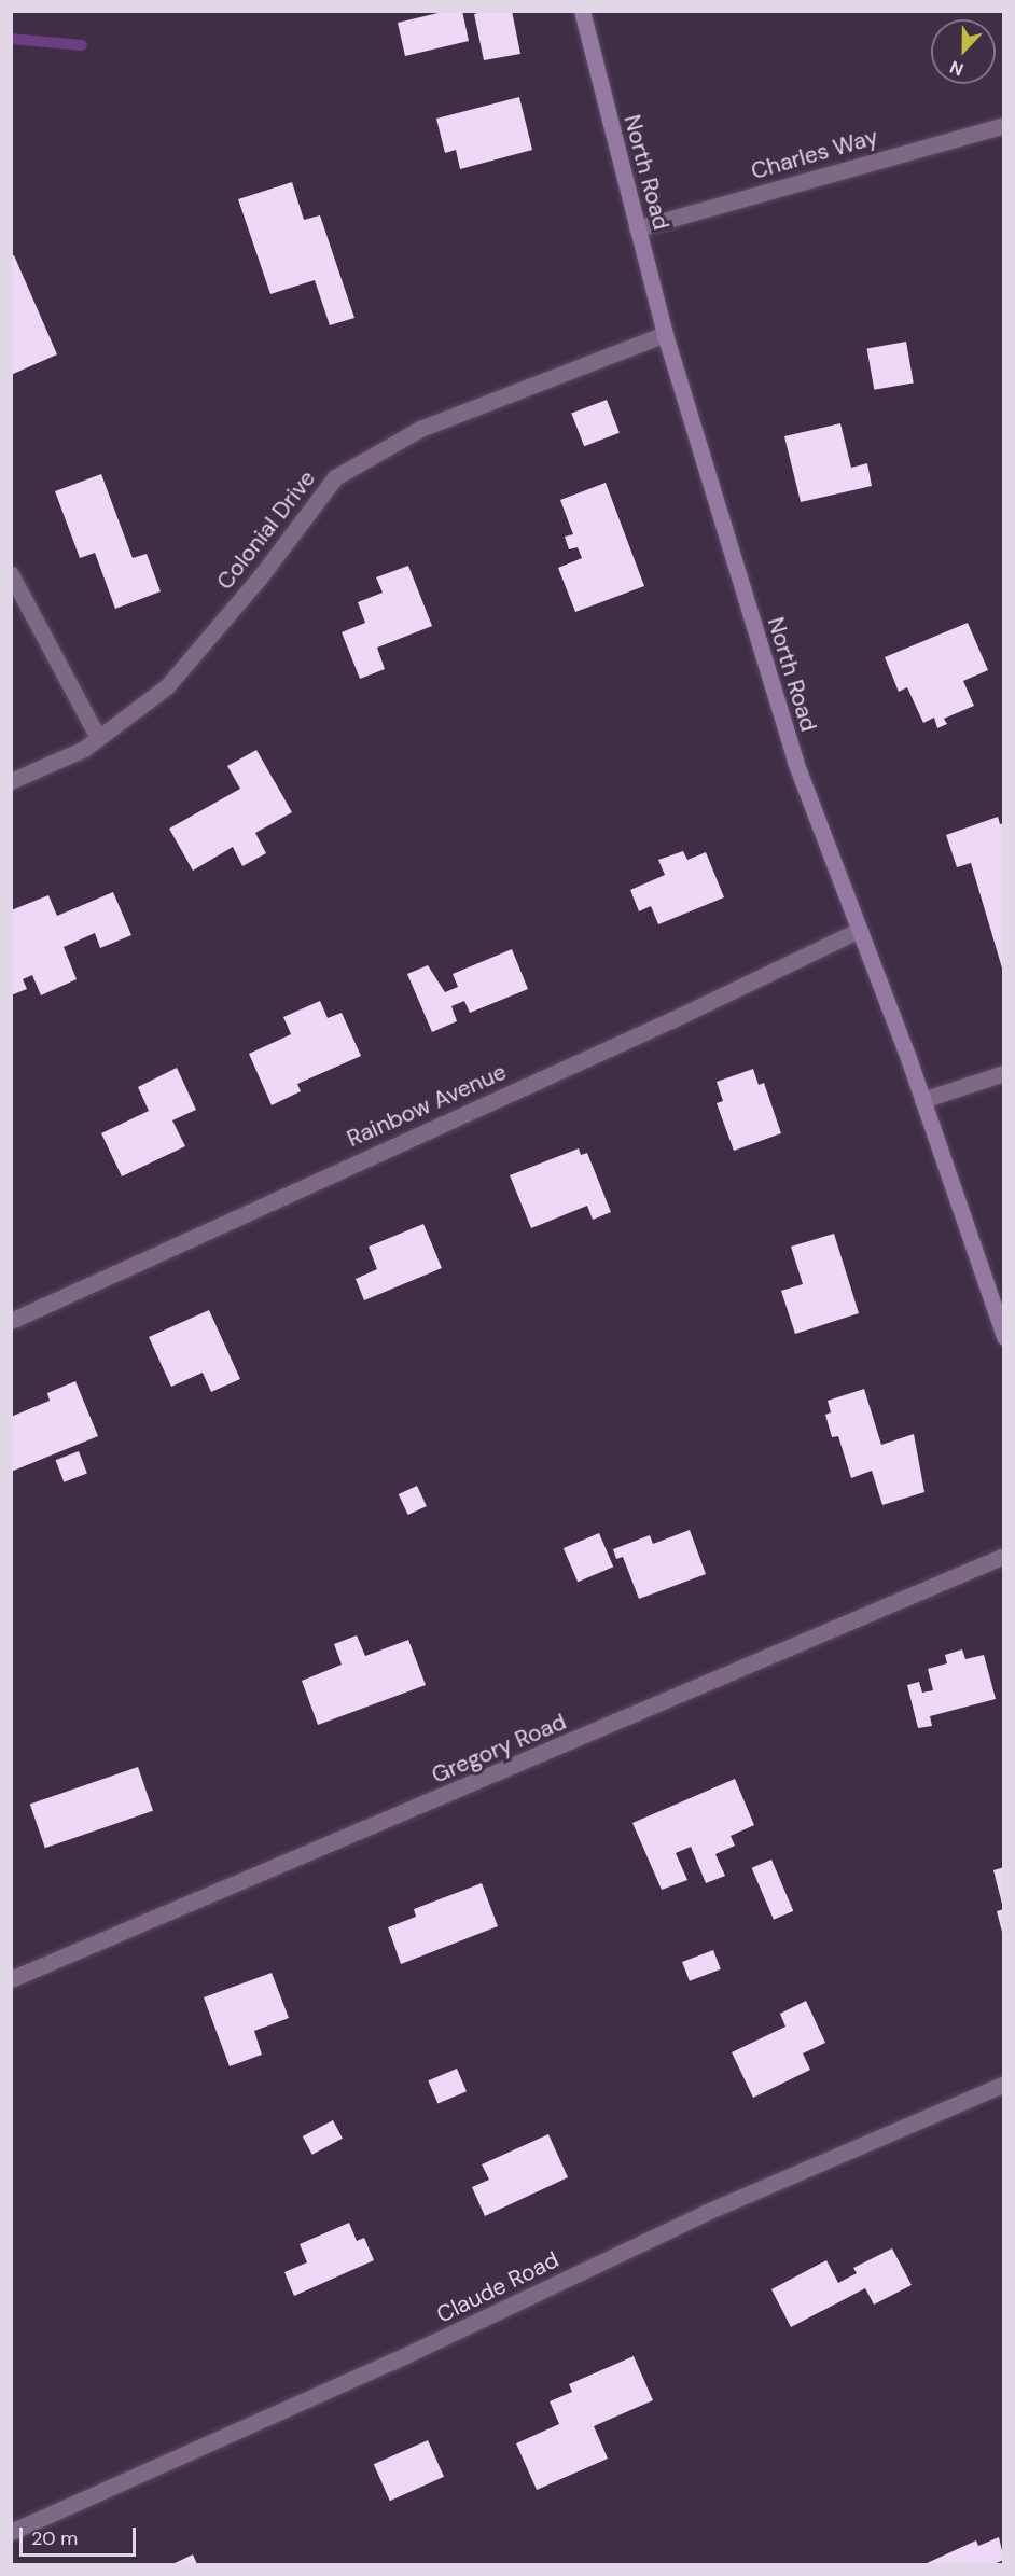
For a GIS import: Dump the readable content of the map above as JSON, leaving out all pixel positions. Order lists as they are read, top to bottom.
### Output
{
  "streets": {
    "main road": ["North Road"],
    "street": [
      "Charles Way",
      "Colonial Drive",
      "Rainbow Avenue",
      "Gregory Road",
      "Claude Road"
    ]
  },
  "crossings": [
    ["Charles Way", "North Road"],
    ["North Road", "Colonial Drive"],
    ["North Road", "Rainbow Avenue"]
  ],
  "scale_bar": "20 m",
  "north": "bottom"
}
